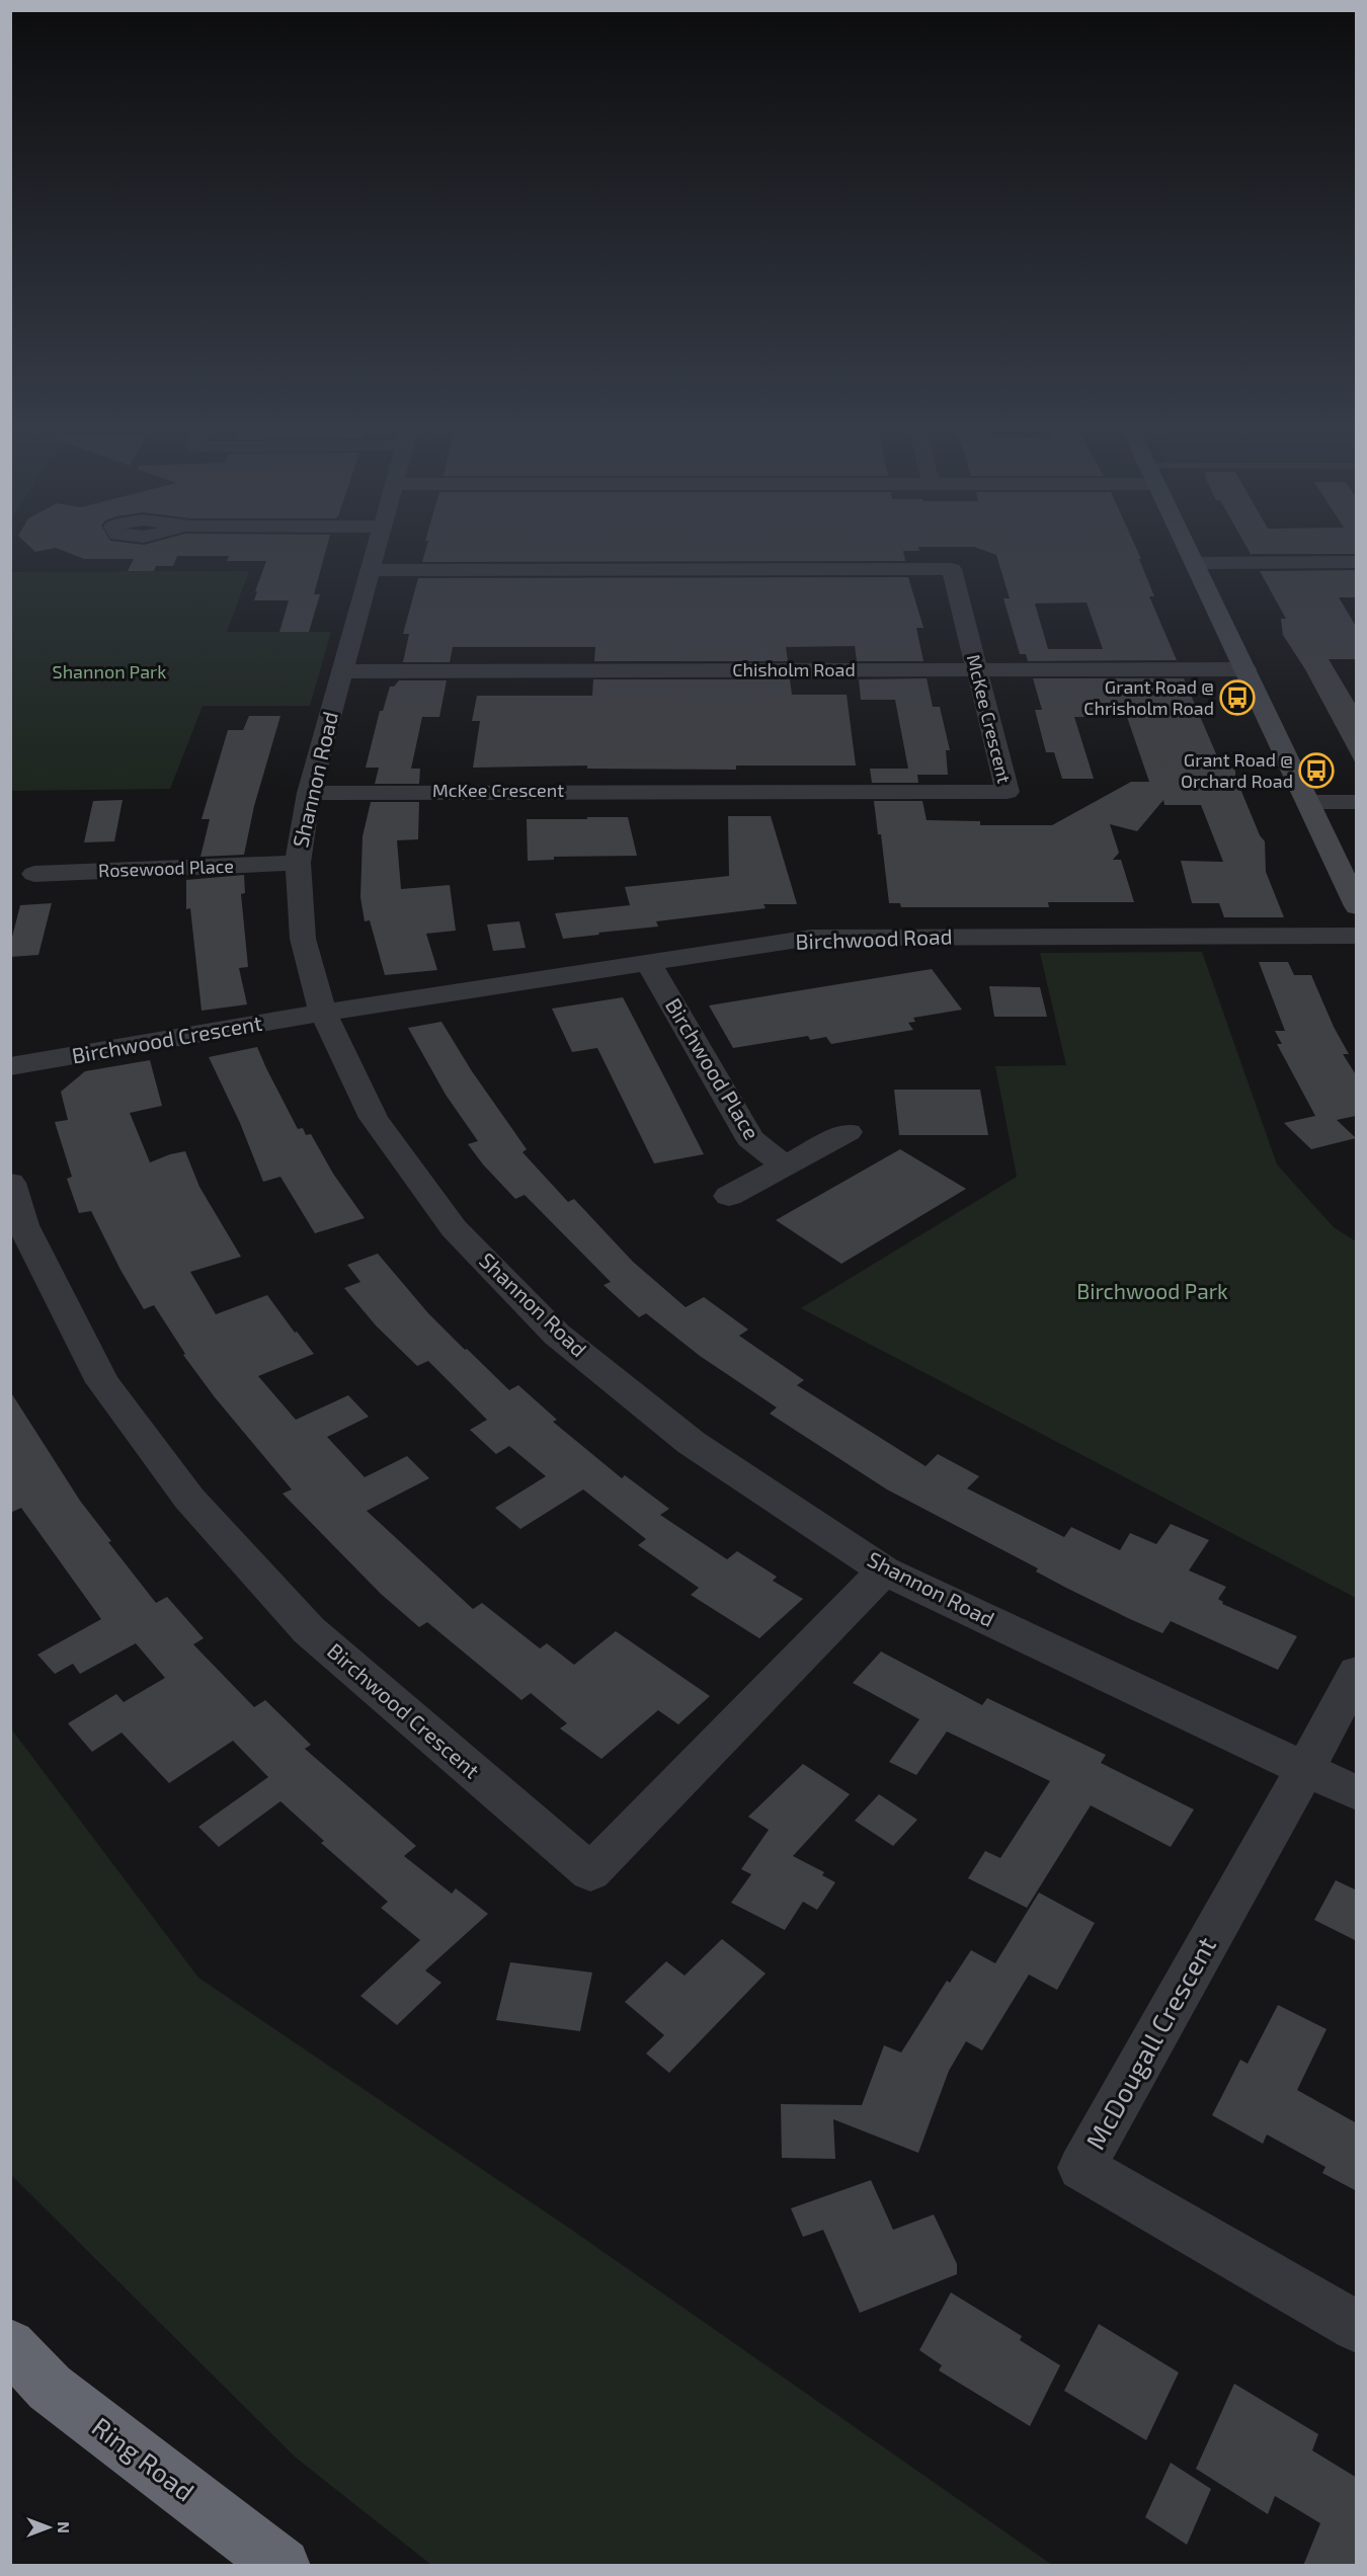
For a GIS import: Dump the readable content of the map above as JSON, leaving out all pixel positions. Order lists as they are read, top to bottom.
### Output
{
  "streets": {
    "highway": ["Ring Road"],
    "street": [
      "Chisholm Road",
      "McKee Crescent",
      "Shannon Road",
      "Rosewood Place",
      "Birchwood Road",
      "Birchwood Crescent",
      "Birchwood Place",
      "McDougall Crescent"
    ]
  },
  "crossings": [
    ["Chisholm Road", "McKee Crescent"],
    ["Chisholm Road", "Shannon Road"],
    ["McKee Crescent", "Shannon Road"],
    ["Shannon Road", "Rosewood Place"],
    ["Shannon Road", "Birchwood Road"],
    ["Shannon Road", "Birchwood Crescent"],
    ["Shannon Road", "McDougall Crescent"],
    ["Birchwood Road", "Birchwood Crescent"],
    ["Birchwood Road", "Birchwood Place"]
  ],
  "parks": ["Shannon Park", "Birchwood Park"],
  "places": {
    "bus stop": ["Grant Road @ Chrisholm Road", "Grant Road @ Orchard Road"]
  },
  "north": "right"
}
